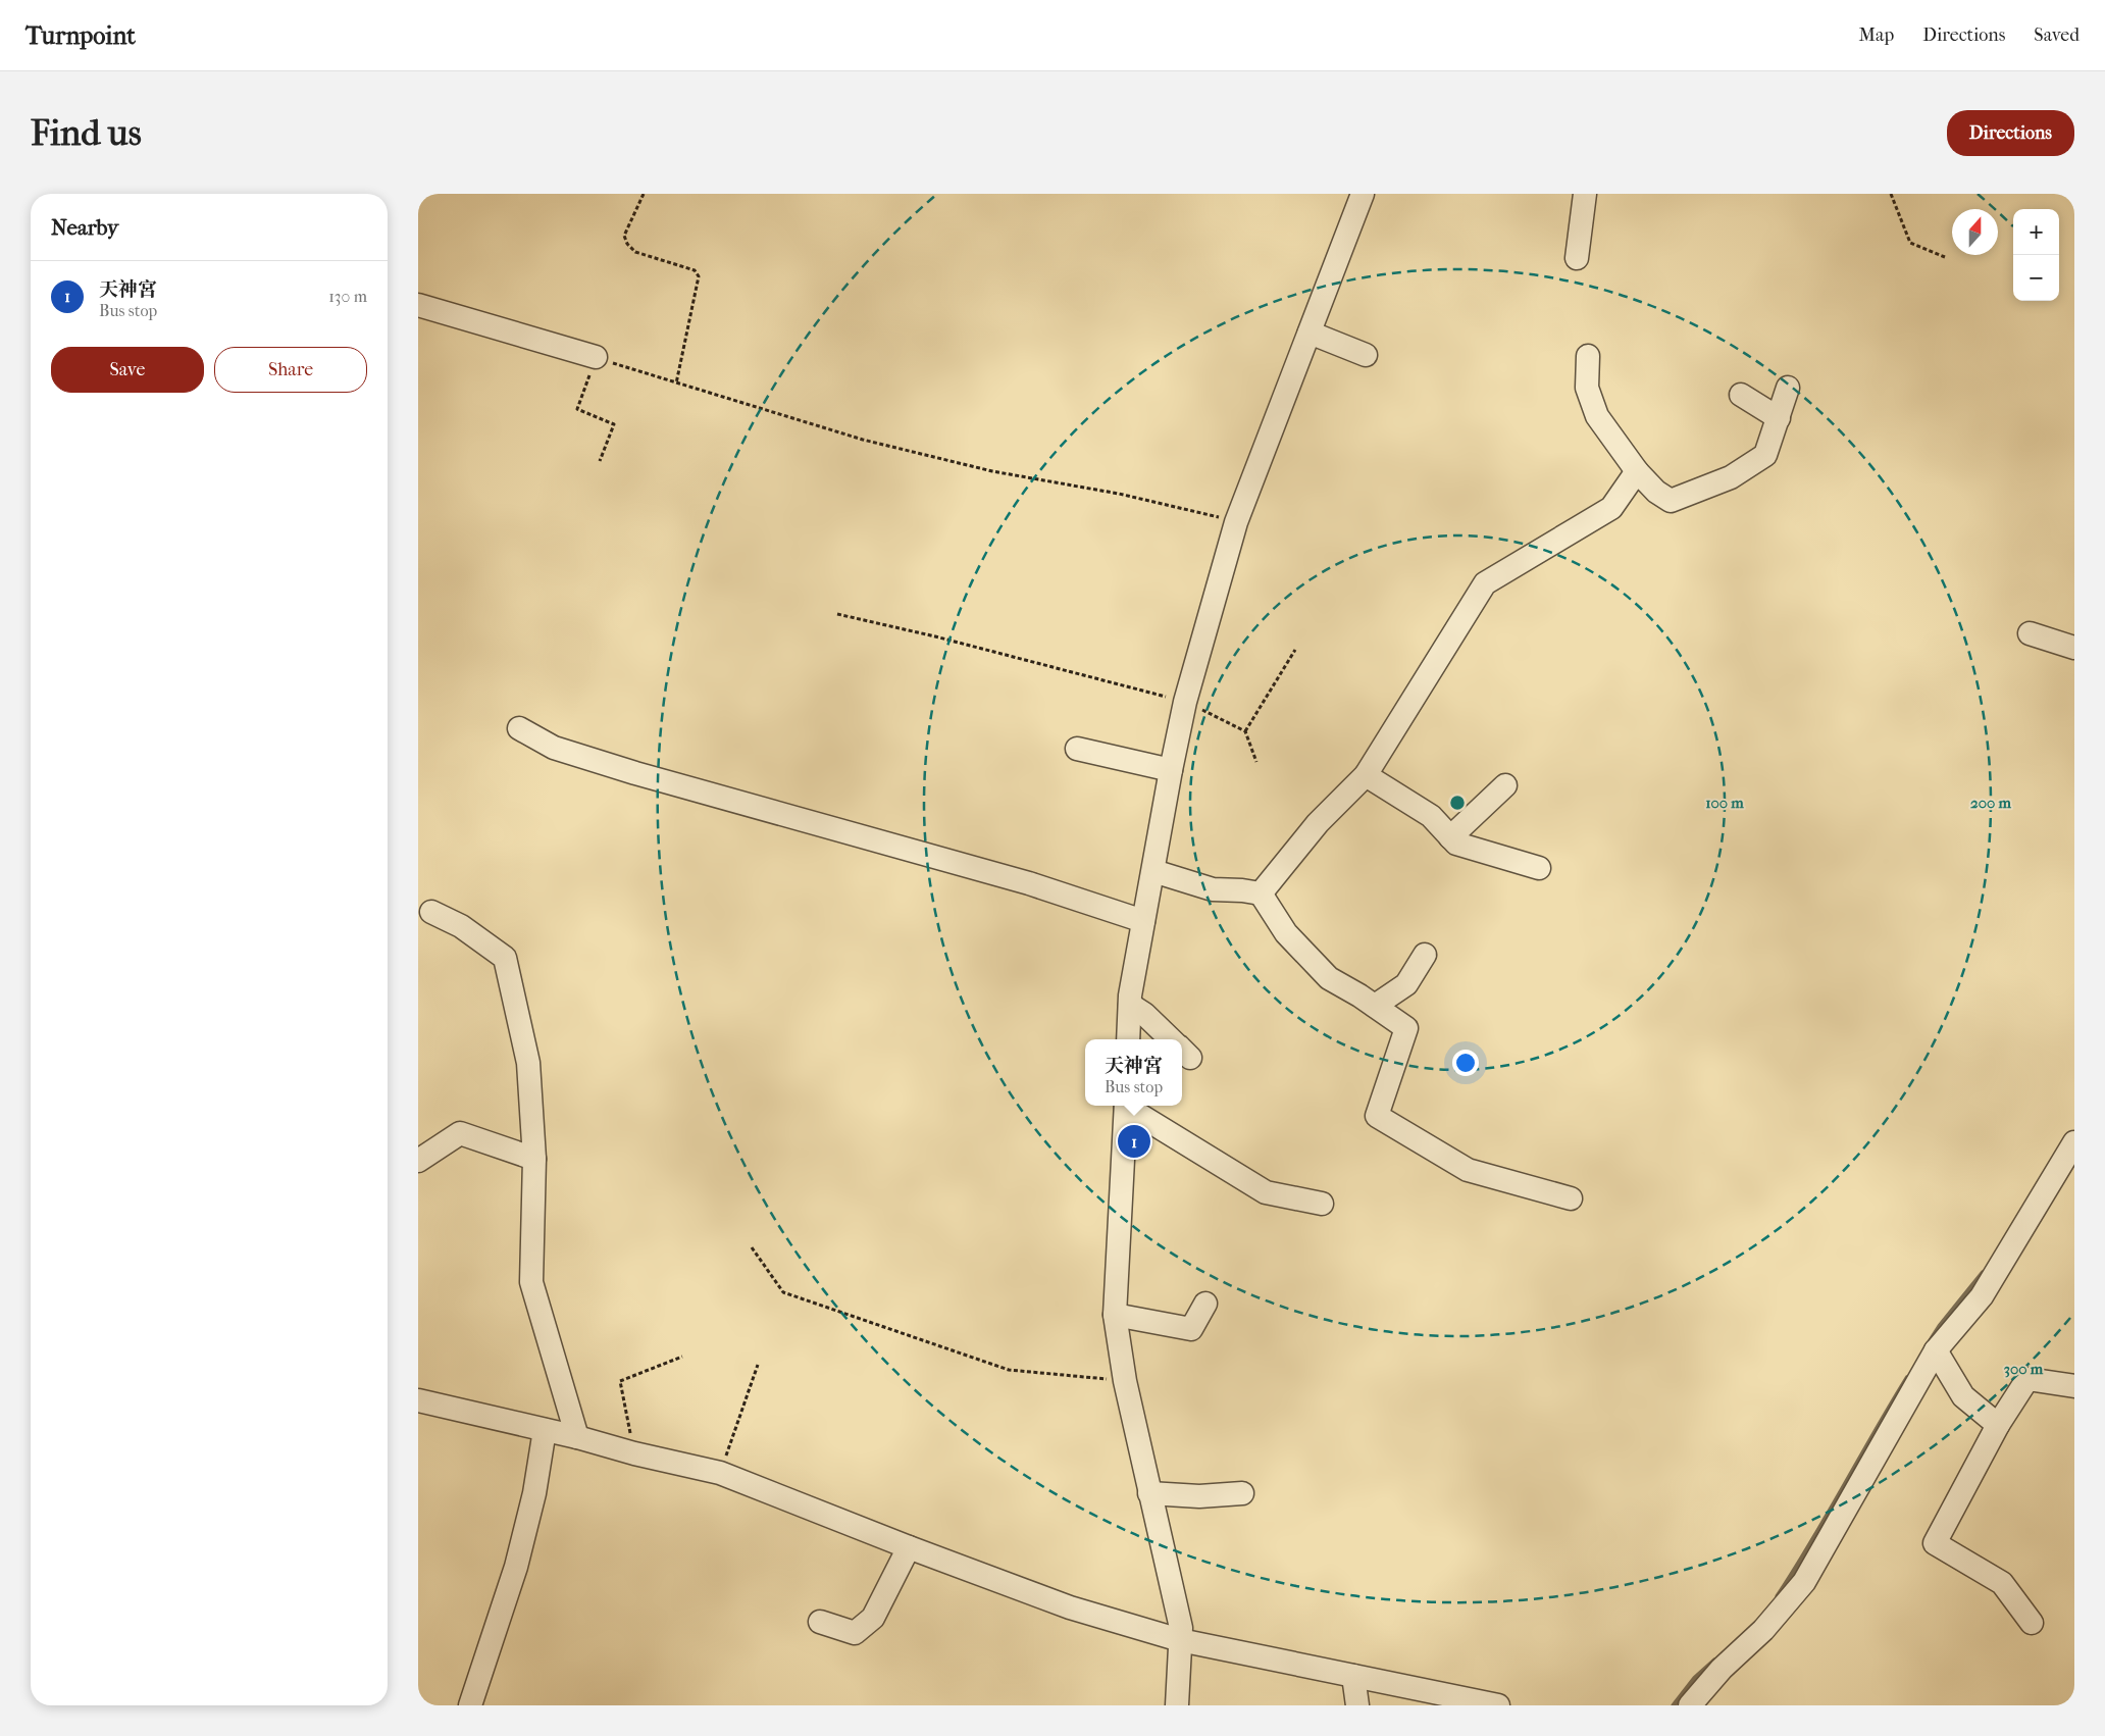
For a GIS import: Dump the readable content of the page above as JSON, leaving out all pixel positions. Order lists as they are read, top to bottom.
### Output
{
  "north": "top",
  "page": {
    "header": "Turnpoint",
    "nav": ["Map", "Directions", "Saved"],
    "buttons": [
      "Directions",
      ["Save", "Share"]
    ],
    "title": "Find us",
    "heading": "Nearby",
    "map_buttons": ["+", "−"],
    "list": [
      {
        "mark": "1",
        "name": "天神宮",
        "note": "Bus stop",
        "value": "130 m"
      }
    ],
    "popup": ["天神宮", "Bus stop"],
    "pins": "1"
  },
  "rings": ["100 m", "200 m", "300 m"]
}
